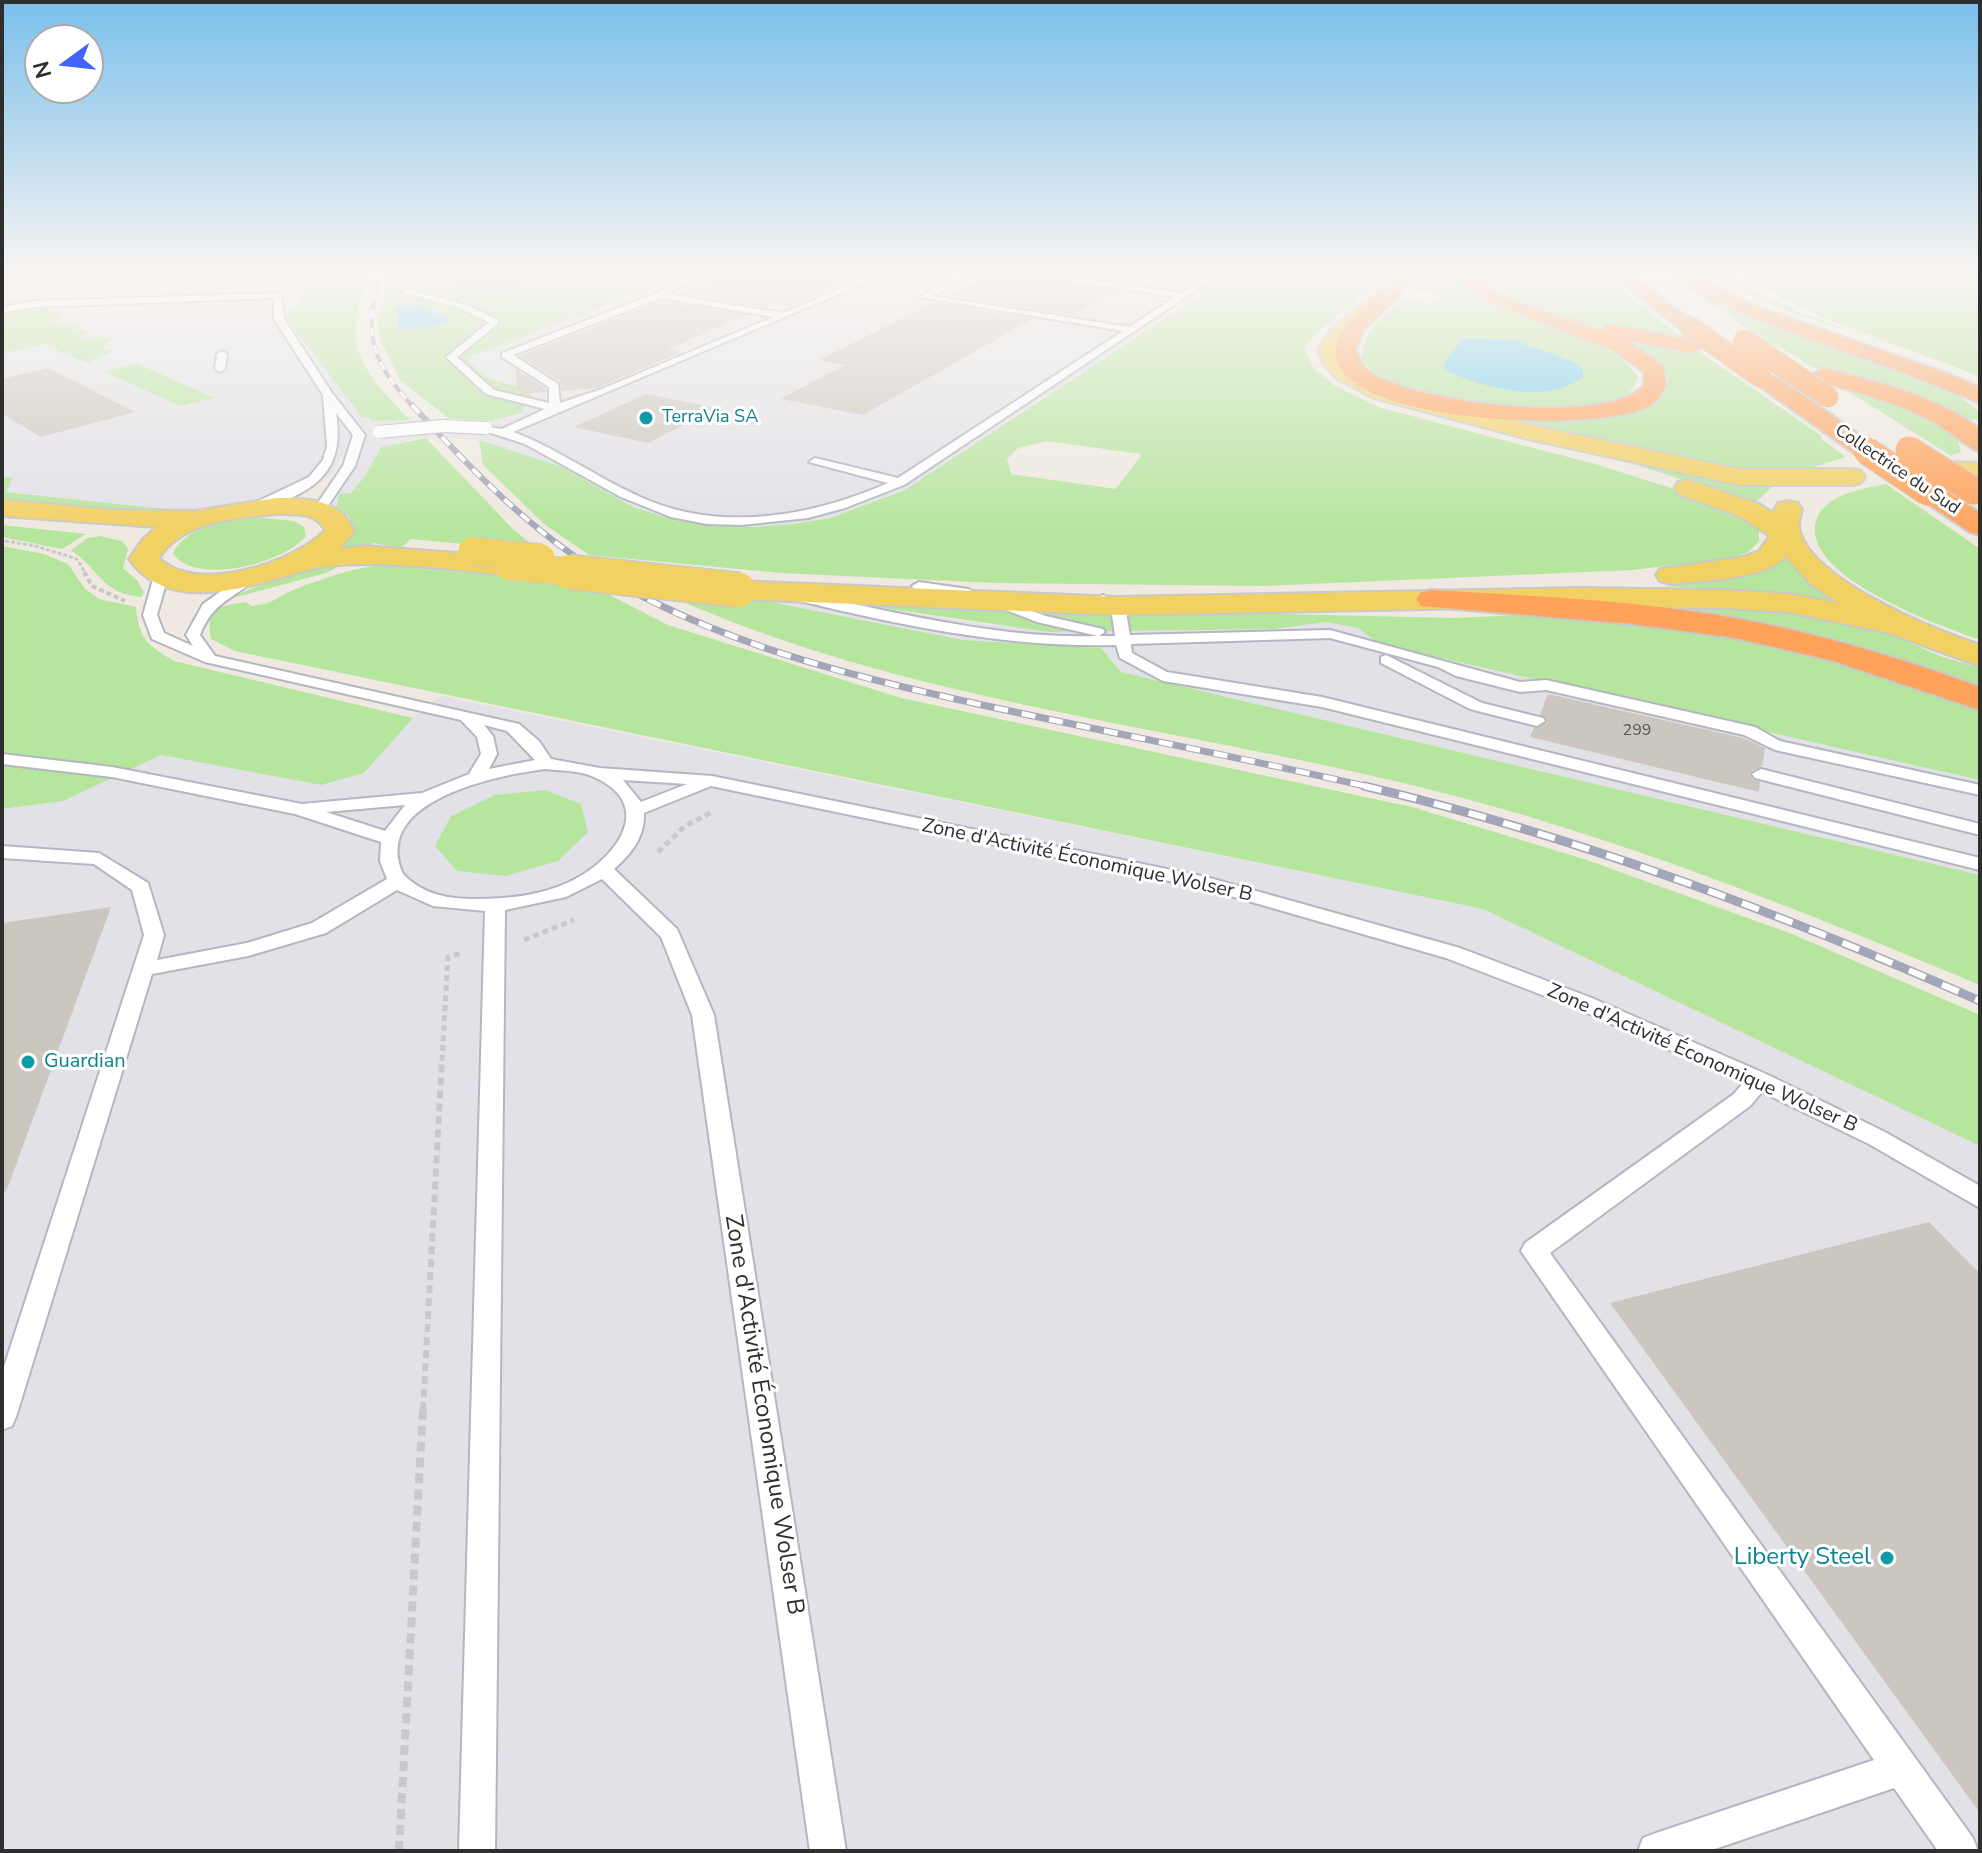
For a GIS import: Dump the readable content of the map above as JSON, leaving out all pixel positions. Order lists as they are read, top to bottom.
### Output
{
  "streets": {
    "highway": ["Collectrice du Sud"],
    "lane": ["Zone d'Activité Économique Wolser B"]
  },
  "places": ["TerraVia SA", "Guardian", "Liberty Steel"],
  "house_numbers": ["299"],
  "north": "left"
}
